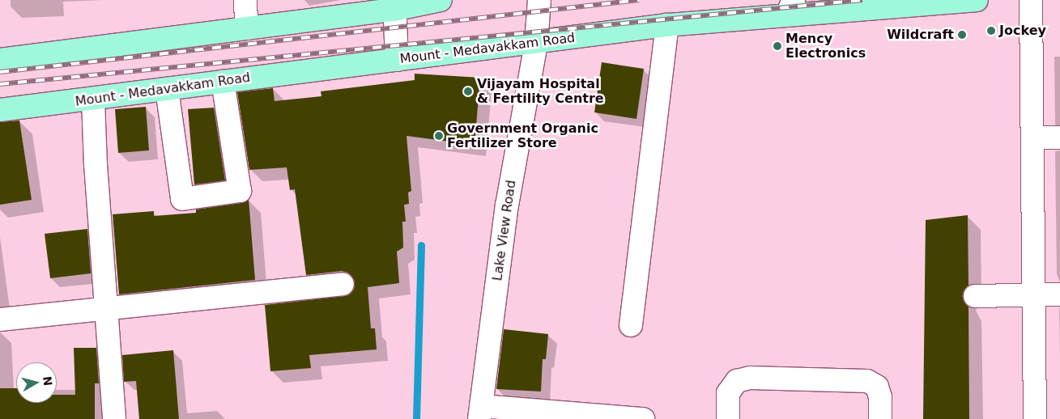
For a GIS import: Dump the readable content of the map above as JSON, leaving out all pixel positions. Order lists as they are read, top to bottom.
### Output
{
  "streets": {
    "main road": ["Mount - Medavakkam Road"],
    "street": ["Lake View Road"]
  },
  "crossings": [
    ["Mount - Medavakkam Road", "Lake View Road"]
  ],
  "places": [
    "Jockey",
    "Wildcraft",
    "Mency Electronics",
    "Vijayam Hospital & Fertility Centre",
    "Government Organic Fertilizer Store"
  ],
  "north": "right"
}
